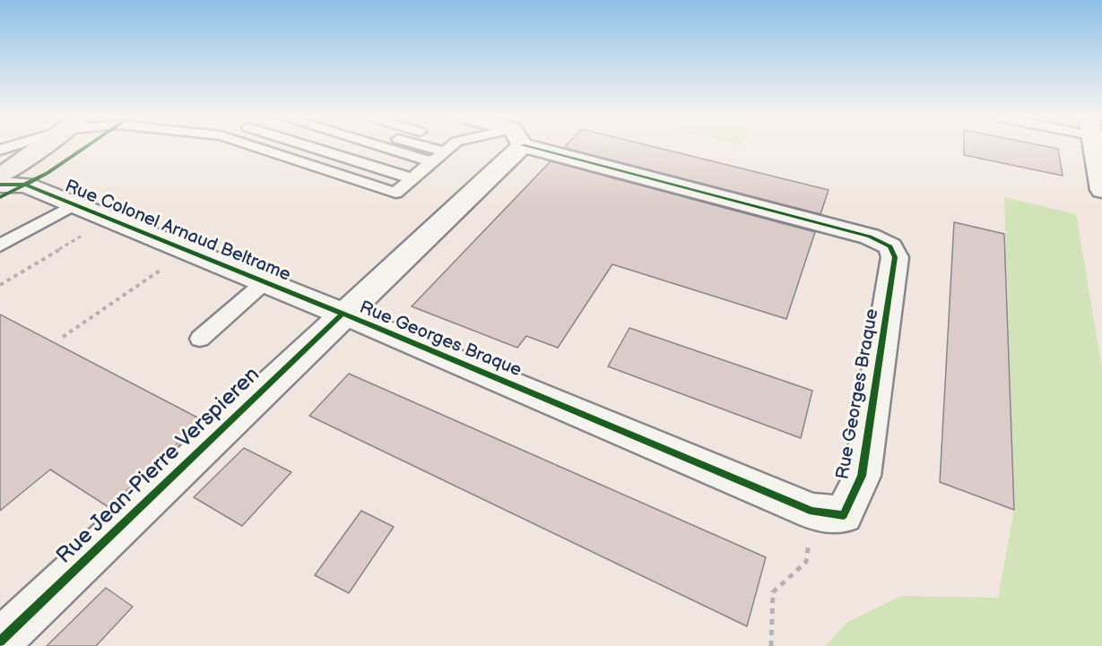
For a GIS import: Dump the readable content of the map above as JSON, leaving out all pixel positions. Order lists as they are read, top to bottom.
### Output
{
  "streets": {
    "street": ["Rue Colonel Arnaud Beltrame", "Rue Georges Braque", "Rue Jean-Pierre Verspieren"]
  },
  "crossings": [
    ["Rue Colonel Arnaud Beltrame", "Rue Georges Braque"],
    ["Rue Colonel Arnaud Beltrame", "Rue Jean-Pierre Verspieren"],
    ["Rue Georges Braque", "Rue Jean-Pierre Verspieren"]
  ]
}
